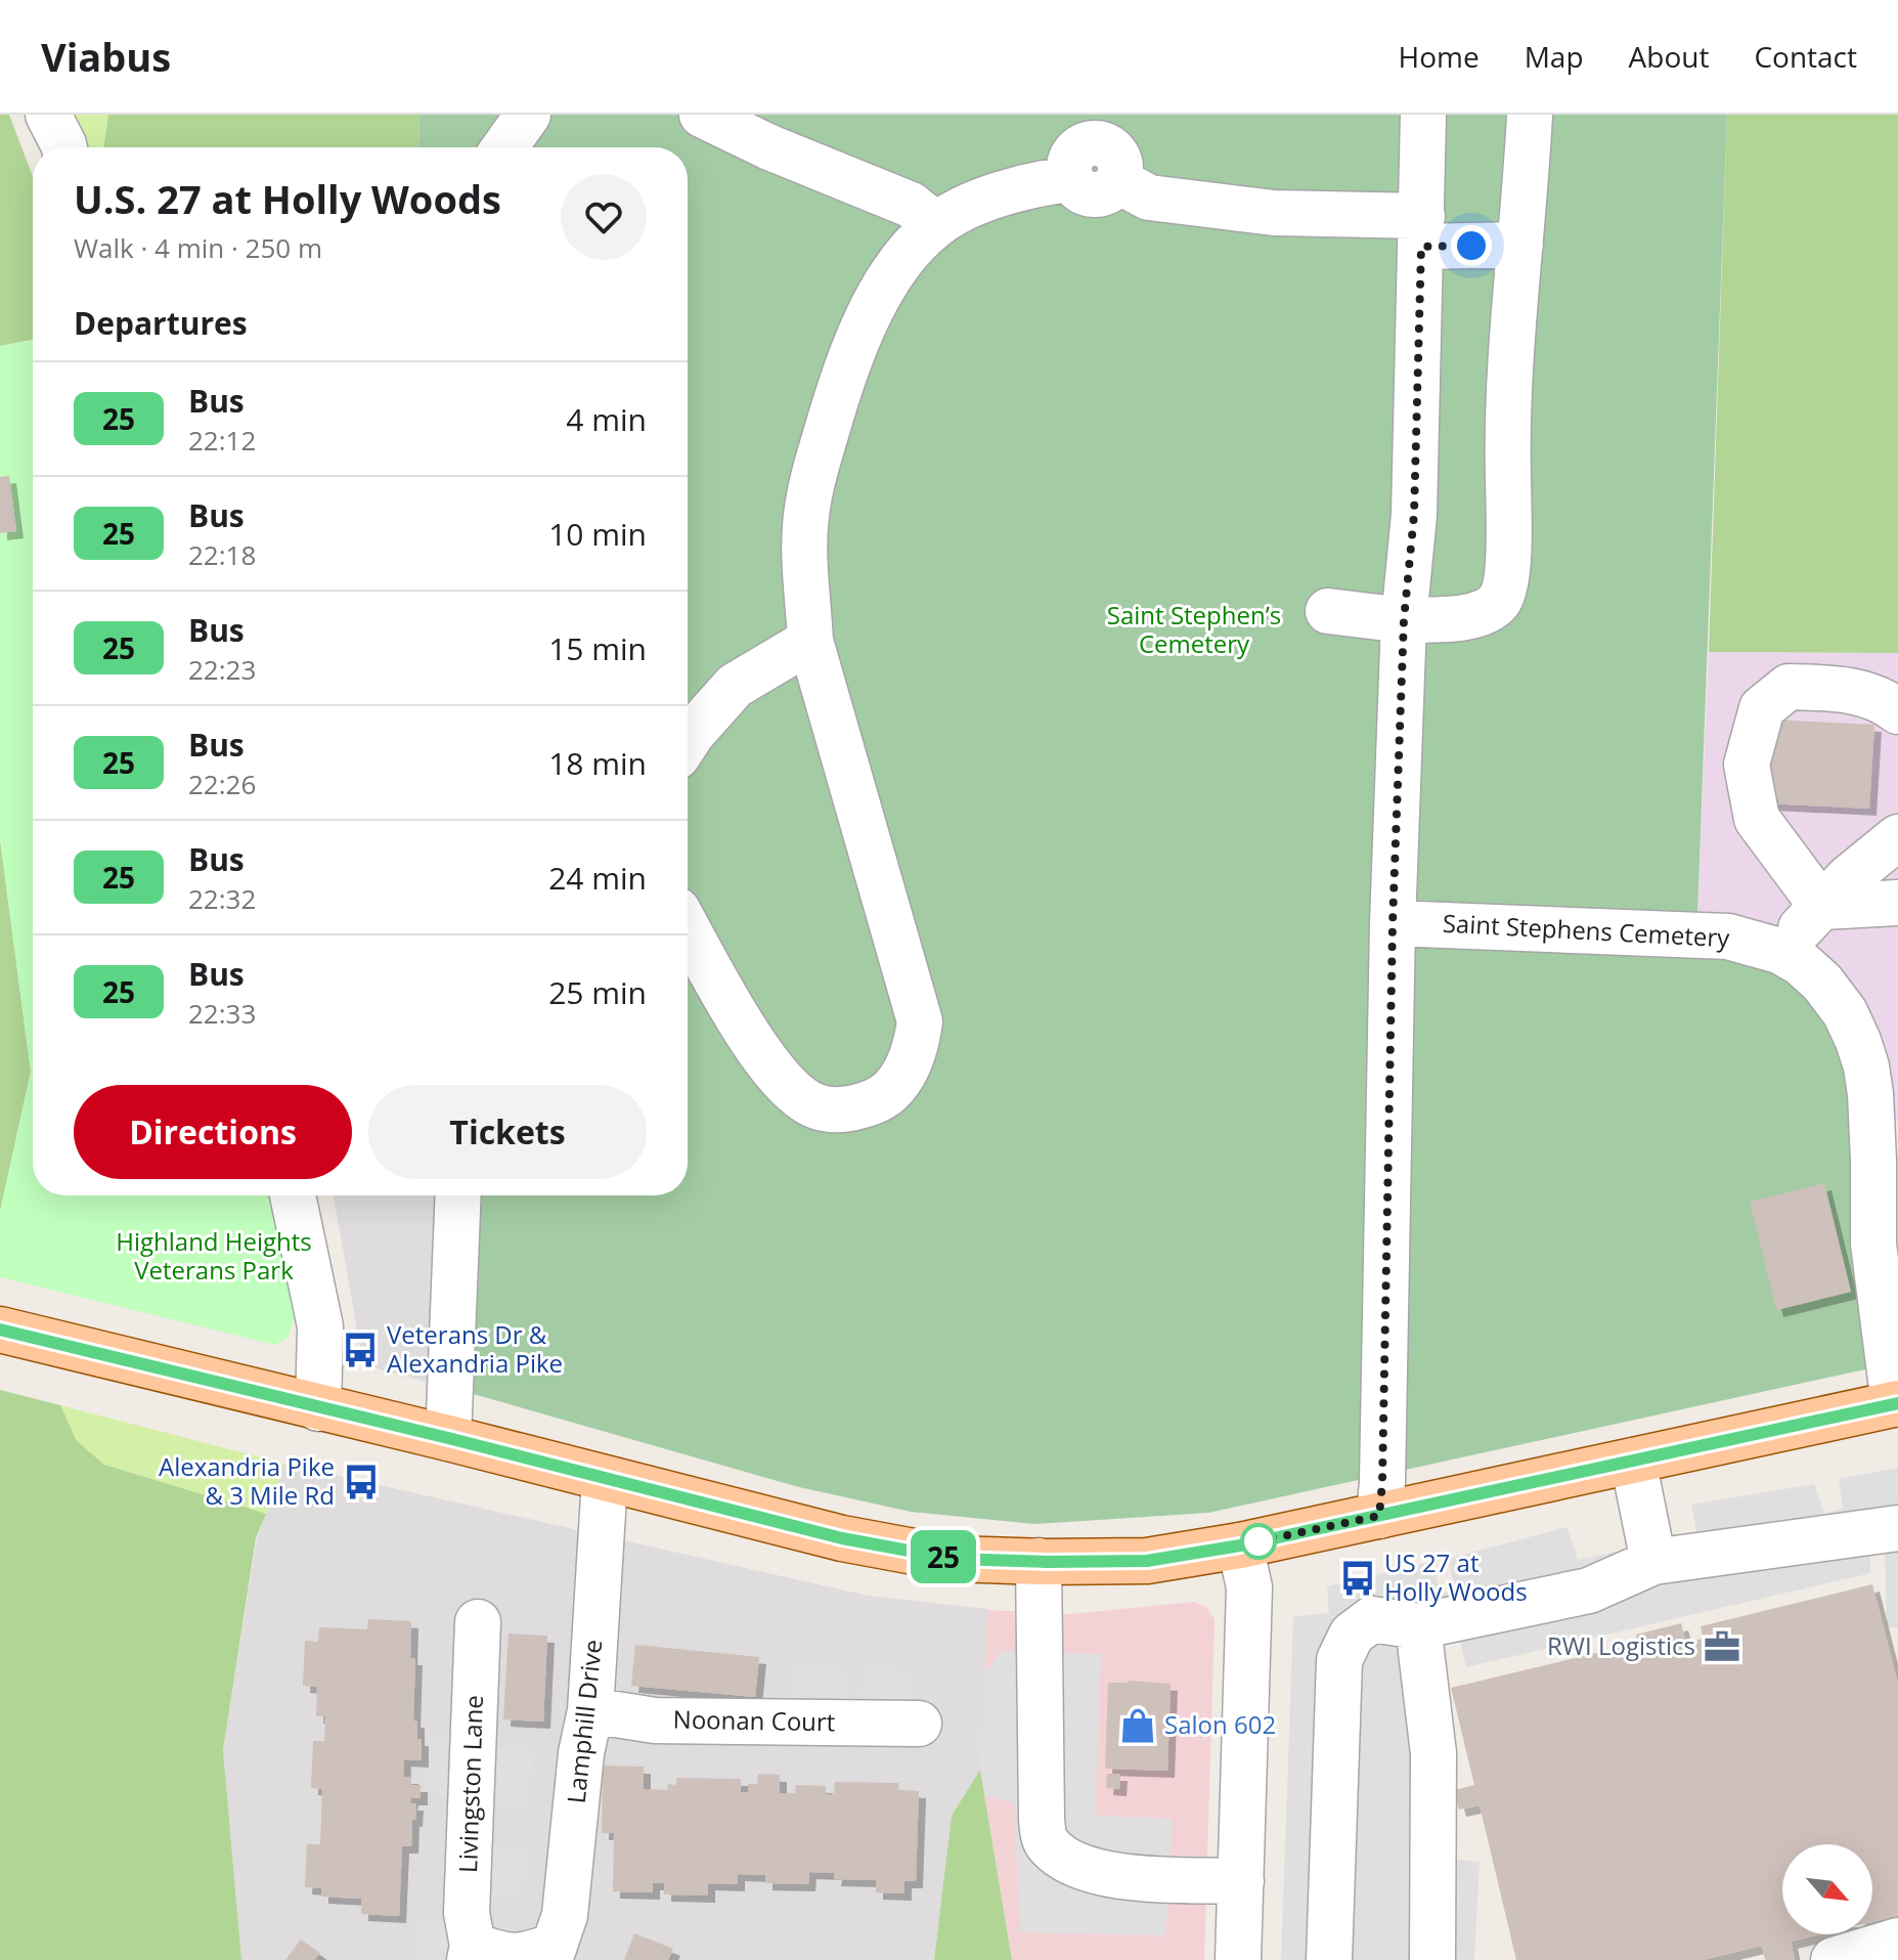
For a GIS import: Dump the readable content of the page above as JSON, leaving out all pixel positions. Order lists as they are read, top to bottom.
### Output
{
  "streets": {
    "street": [
      "Saint Stephens Cemetery",
      "Lamphill Drive",
      "Noonan Court",
      "Livingston Lane"
    ]
  },
  "crossings": [
    ["Lamphill Drive", "Noonan Court"],
    ["Lamphill Drive", "Livingston Lane"]
  ],
  "parks": ["Saint Stephen’s Cemetery", "Highland Heights Veterans Park"],
  "places": {
    "bus stop": ["Veterans Dr & Alexandria Pike", "Alexandria Pike & 3 Mile Rd", "US 27 at Holly Woods"],
    "office": ["RWI Logistics"],
    "shop": ["Salon 602"]
  },
  "lines": ["bus line 25"],
  "north": "bottom right",
  "page": {
    "header": "Viabus",
    "nav": [
      "Home",
      "Map",
      "About",
      "Contact"
    ],
    "on_map": "25",
    "heading": [
      ["U.S. 27 at Holly Woods", "Walk · 4 min · 250 m"],
      "Departures"
    ],
    "list": [
      {
        "mark": "25",
        "name": "Bus",
        "note": "22:12",
        "value": "4 min"
      },
      {
        "mark": "25",
        "name": "Bus",
        "note": "22:18",
        "value": "10 min"
      },
      {
        "mark": "25",
        "name": "Bus",
        "note": "22:23",
        "value": "15 min"
      },
      {
        "mark": "25",
        "name": "Bus",
        "note": "22:26",
        "value": "18 min"
      },
      {
        "mark": "25",
        "name": "Bus",
        "note": "22:32",
        "value": "24 min"
      },
      {
        "mark": "25",
        "name": "Bus",
        "note": "22:33",
        "value": "25 min"
      }
    ],
    "buttons": ["Directions", "Tickets"]
  }
}
